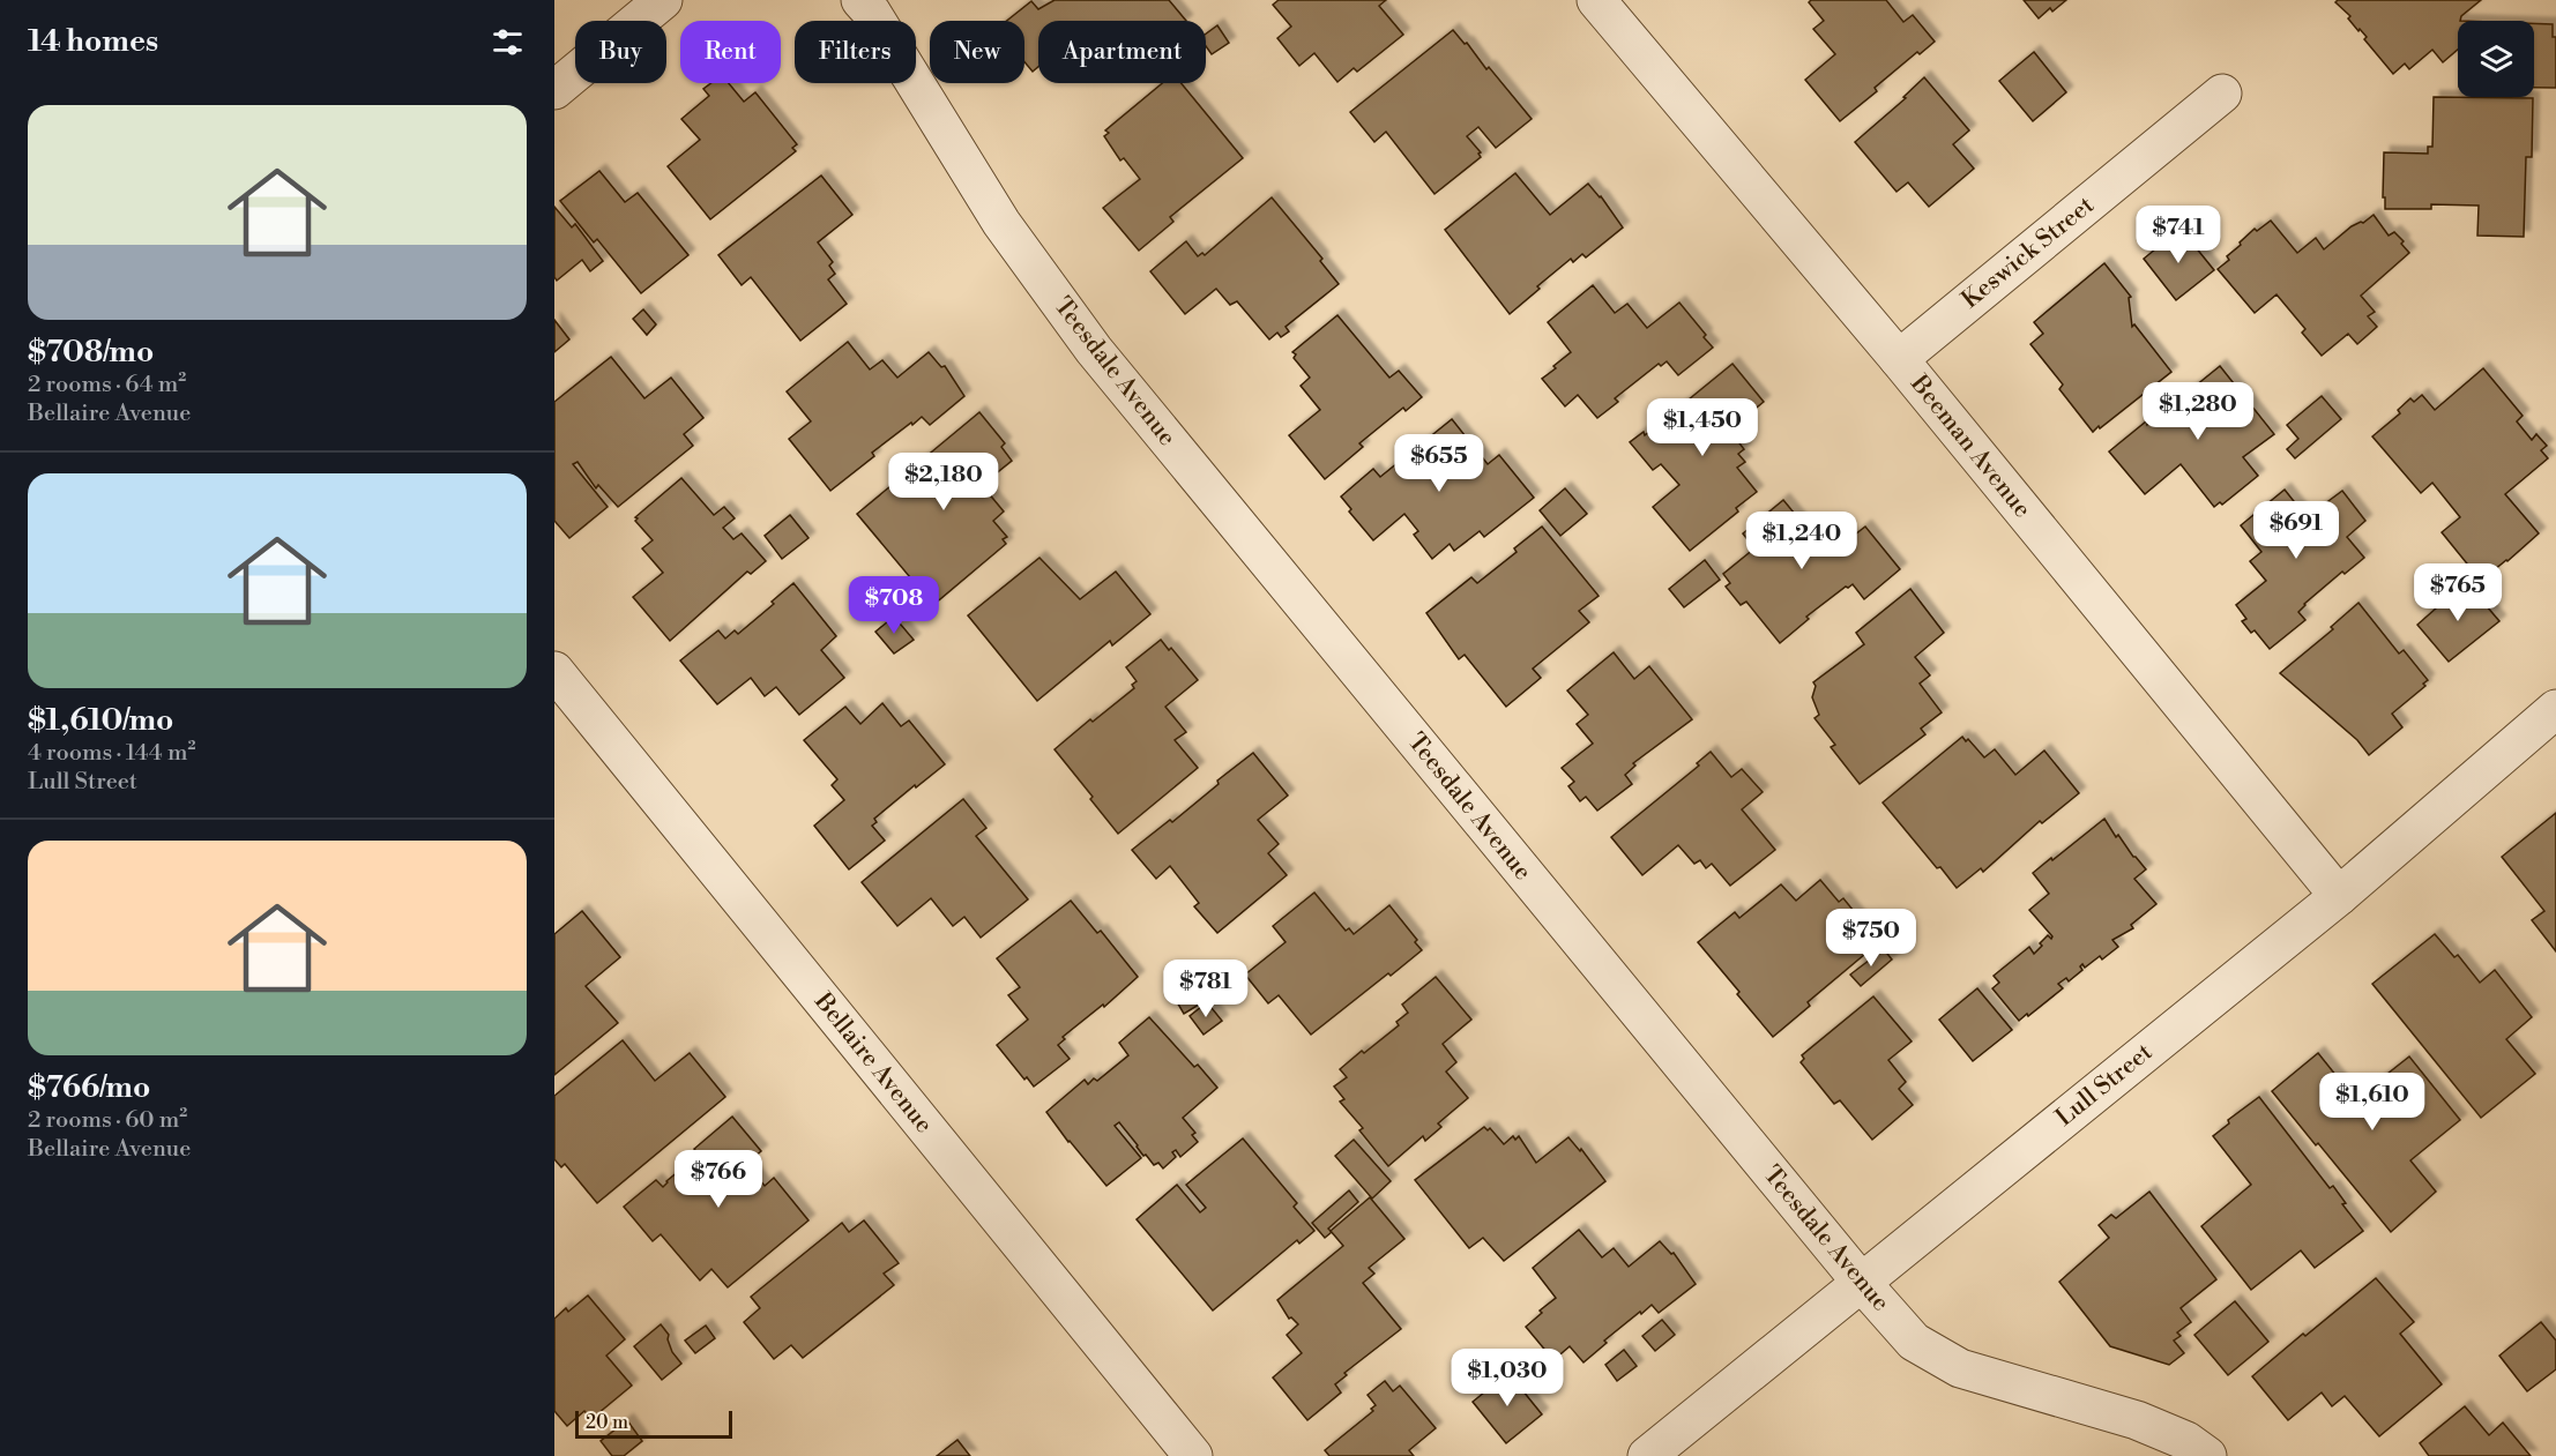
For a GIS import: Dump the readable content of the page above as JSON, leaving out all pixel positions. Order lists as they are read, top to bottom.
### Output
{
  "streets": {
    "street": [
      "Keswick Street",
      "Teesdale Avenue",
      "Beeman Avenue",
      "Bellaire Avenue",
      "Lull Street"
    ]
  },
  "crossings": [
    ["Keswick Street", "Beeman Avenue"],
    ["Teesdale Avenue", "Lull Street"],
    ["Beeman Avenue", "Lull Street"]
  ],
  "scale_bar": "20 m",
  "page": {
    "heading": "14 homes",
    "chip": [
      "Buy",
      "Rent",
      "Filters",
      "New",
      "Apartment"
    ],
    "list": [
      {
        "name": "$708/mo",
        "note": "2 rooms · 64 m² · Bellaire Avenue"
      },
      {
        "name": "$1,610/mo",
        "note": "4 rooms · 144 m² · Lull Street"
      },
      {
        "name": "$766/mo",
        "note": "2 rooms · 60 m² · Bellaire Avenue"
      }
    ],
    "price": [
      "$741",
      "$1,280",
      "$1,450",
      "$655",
      "$2,180",
      "$691",
      "$1,240",
      "$765",
      "$708",
      "$750",
      "$781",
      "$1,610",
      "$766",
      "$1,030"
    ],
    "scale": "20 m"
  }
}
